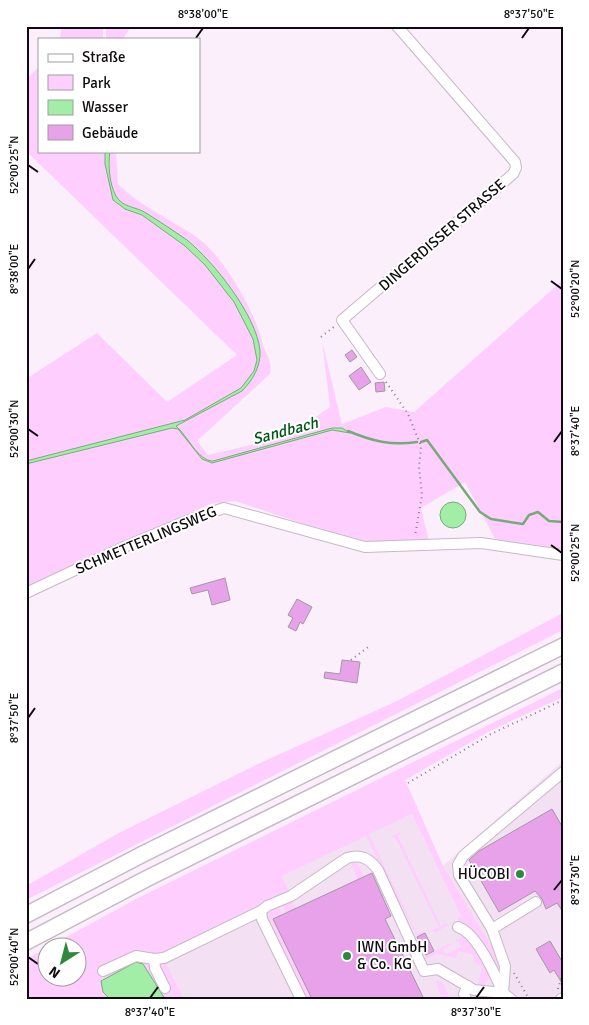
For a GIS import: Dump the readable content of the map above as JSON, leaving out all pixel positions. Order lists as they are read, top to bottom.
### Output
{
  "streets": {
    "street": ["DINGERDISSER STRASSE", "SCHMETTERLINGSWEG"]
  },
  "water": ["Sandbach"],
  "places": ["HÜCOBI", "IWN GmbH & Co. KG"],
  "legend": [
    "Straße",
    "Park",
    "Wasser",
    "Gebäude"
  ],
  "north": "bottom left",
  "coordinates": [
    "8°38'00\"E",
    "8°37'50\"E",
    "52°00'25\"N",
    "52°00'20\"N",
    "52°00'30\"N",
    "8°37'40\"E",
    "8°37'30\"E",
    "52°00'40\"N"
  ]
}
